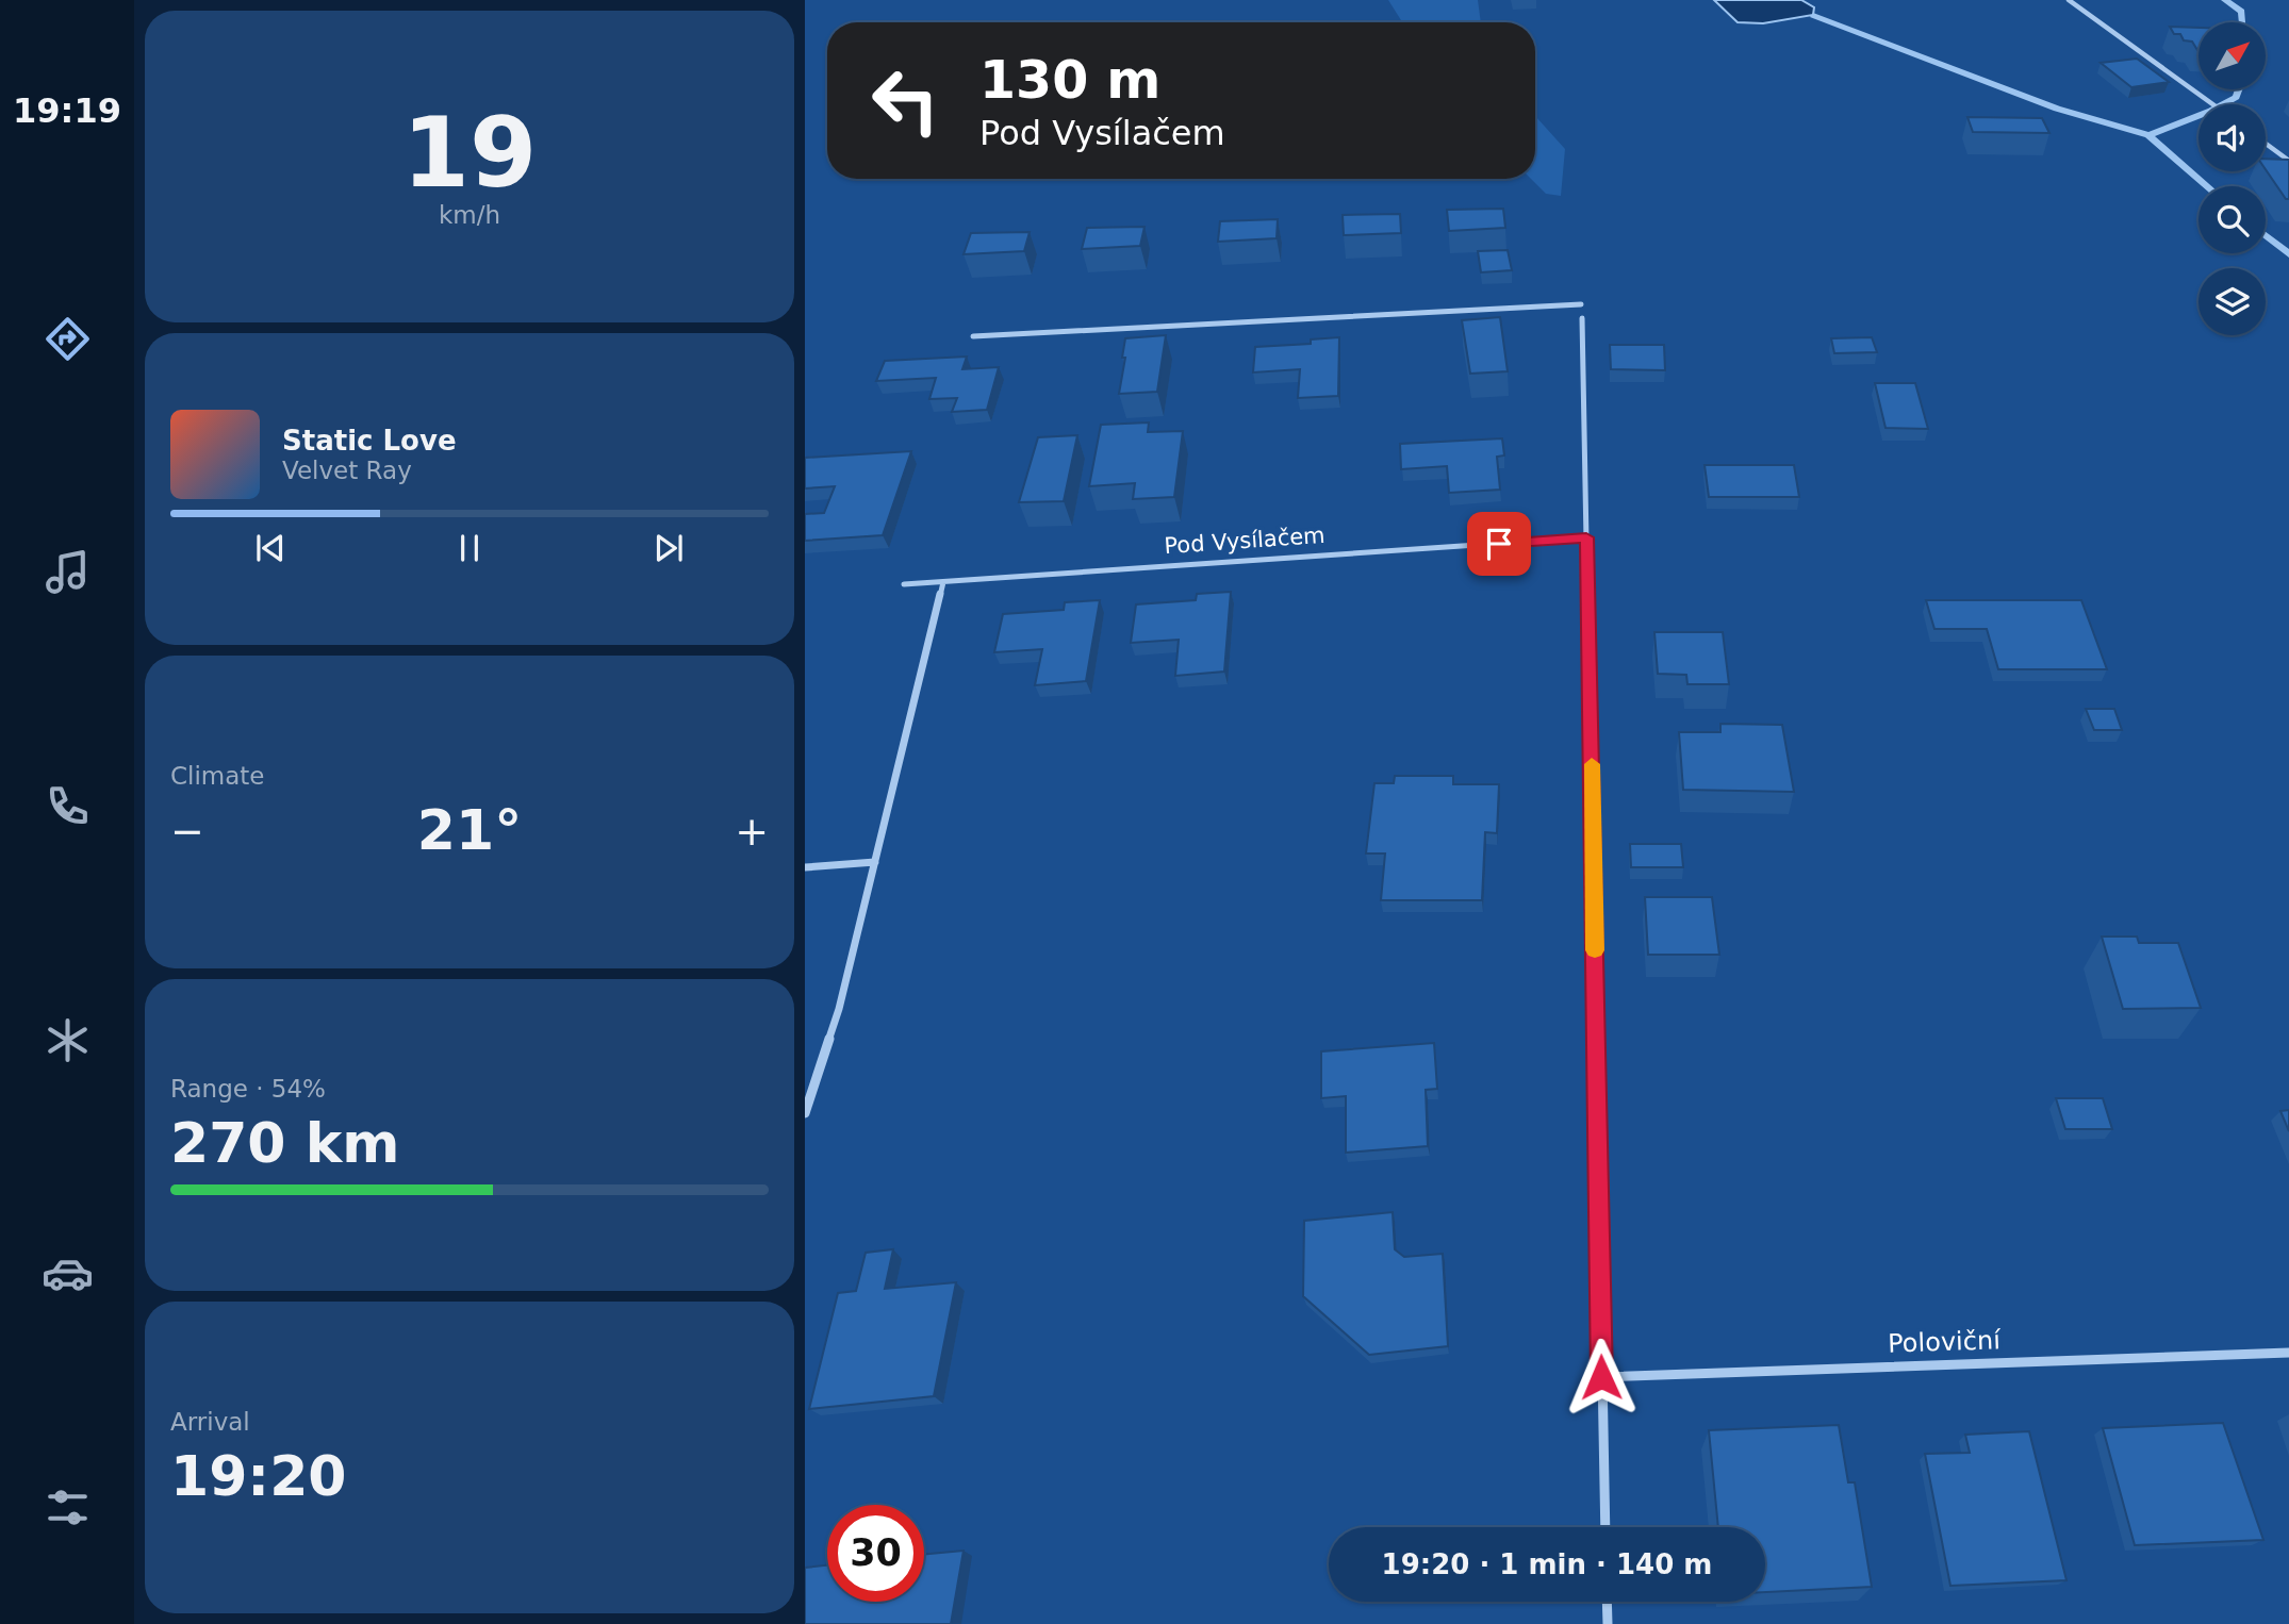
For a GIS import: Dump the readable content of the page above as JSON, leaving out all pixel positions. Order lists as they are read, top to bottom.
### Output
{
  "streets": {
    "street": ["Pod Vysílačem", "Poloviční"]
  },
  "north": "top right",
  "page": {
    "tabs": "19:19",
    "tile": [
      ["19", "km/h"],
      "Climate",
      ["Range · 54%", "270 km"],
      ["Arrival", "19:20"]
    ],
    "turn": ["130 m", "Pod Vysílačem"],
    "song": ["Static Love", "Velvet Ray"],
    "heat": ["−", "21°", "+"],
    "limit": "30",
    "trip": "19:20 · 1 min · 140 m"
  }
}
